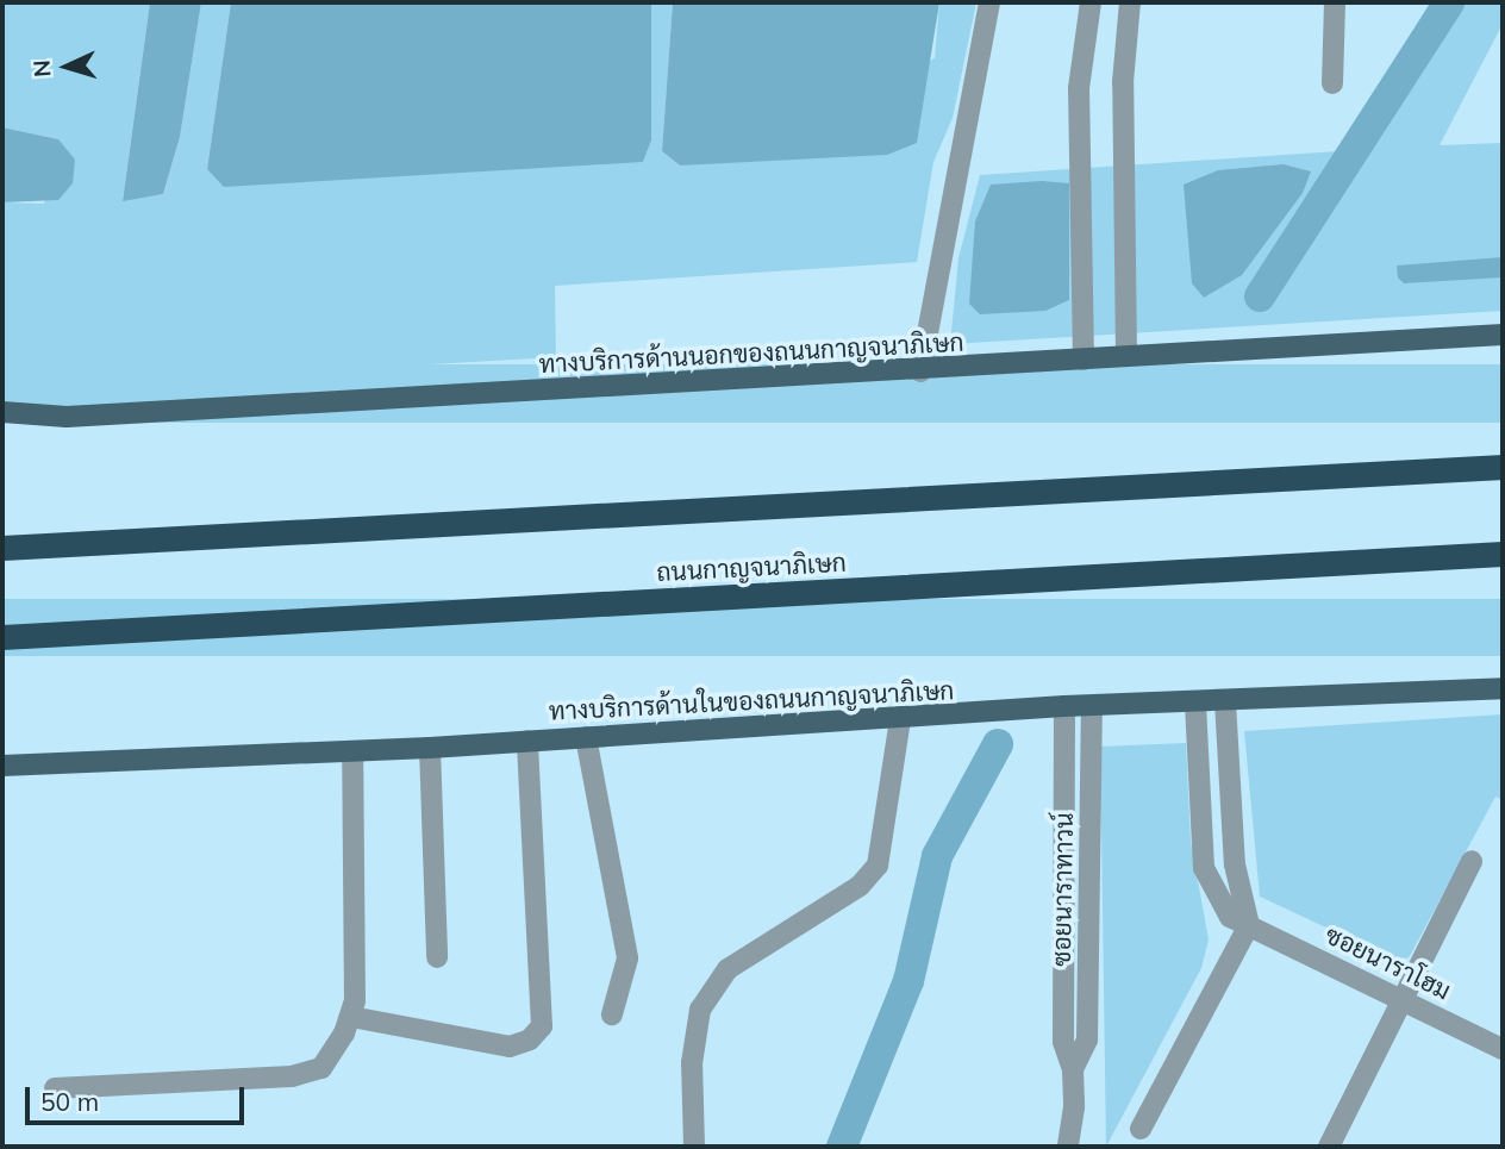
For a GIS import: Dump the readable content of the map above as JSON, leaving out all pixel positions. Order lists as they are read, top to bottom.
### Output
{
  "streets": {
    "highway": ["ถนนกาญจนาภิเษก"],
    "main road": ["ทางบริการด้านนอกของถนนกาญจนาภิเษก", "ทางบริการด้านในของถนนกาญจนาภิเษก"],
    "street": ["ซอยนาราทาวน์", "ซอยนาราโฮม"]
  },
  "crossings": [
    ["ทางบริการด้านในของถนนกาญจนาภิเษก", "ซอยนาราทาวน์"],
    ["ทางบริการด้านในของถนนกาญจนาภิเษก", "ซอยนาราโฮม"]
  ],
  "scale_bar": "50 m",
  "north": "left"
}
